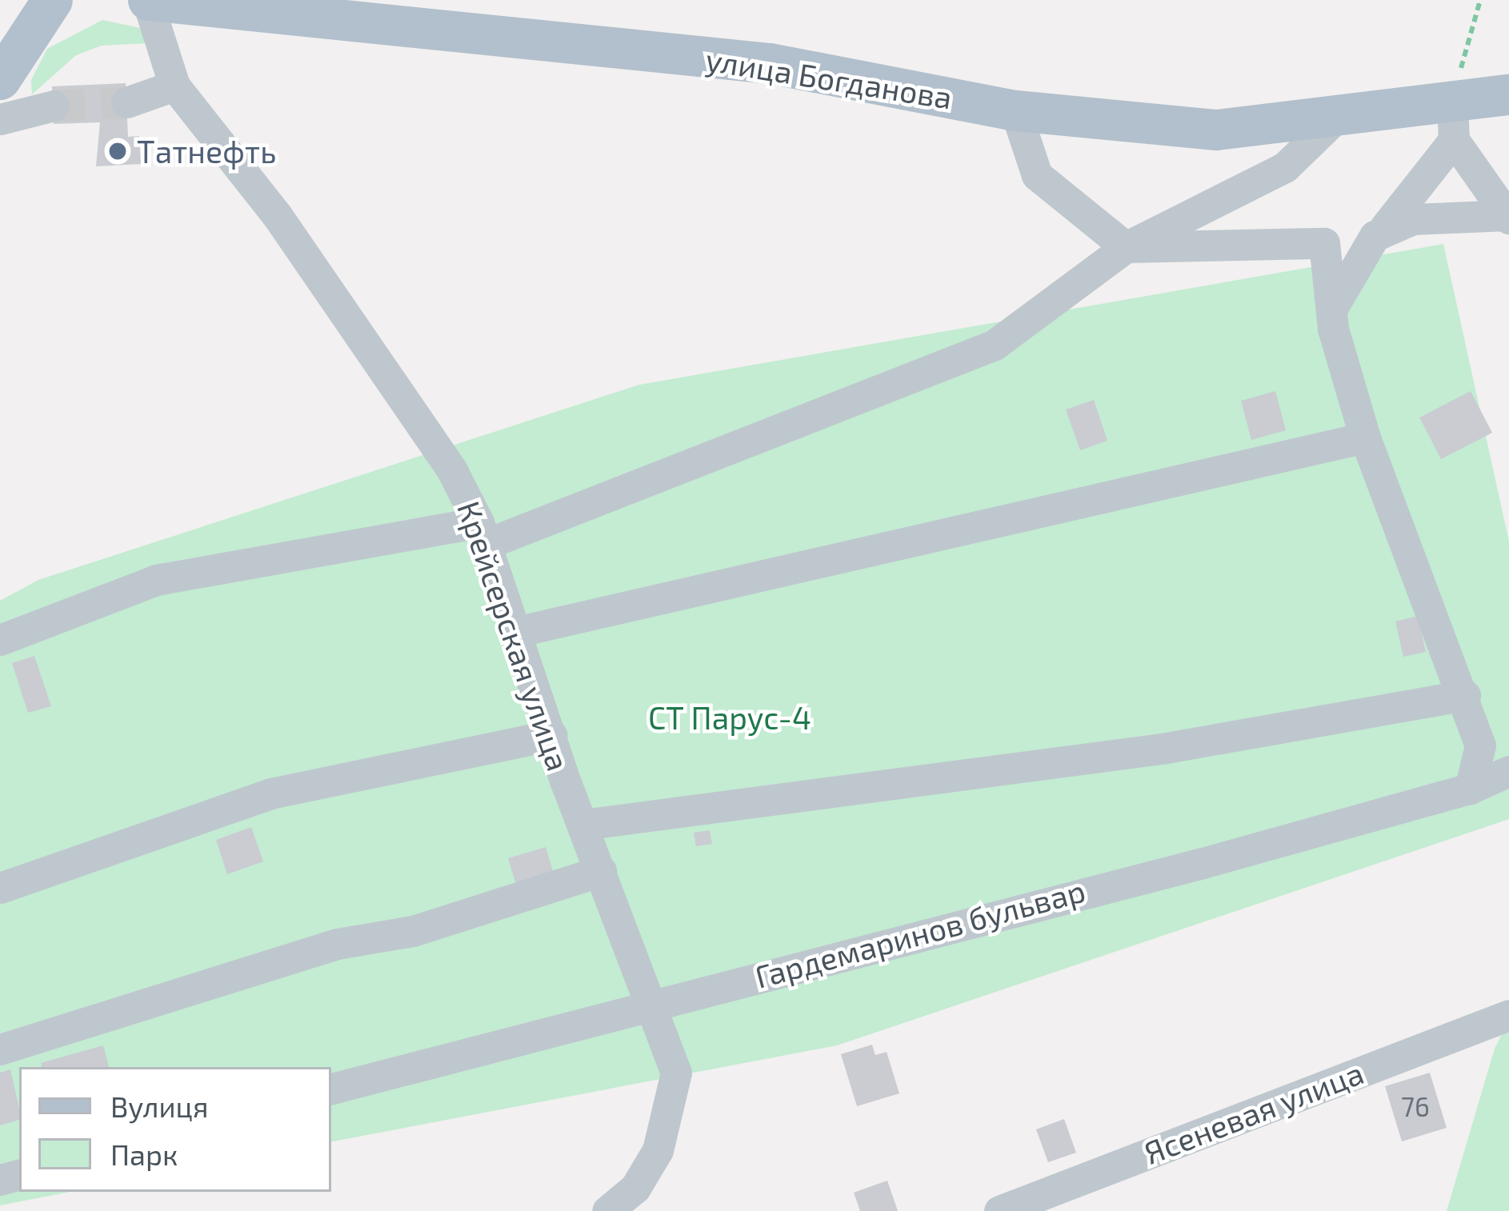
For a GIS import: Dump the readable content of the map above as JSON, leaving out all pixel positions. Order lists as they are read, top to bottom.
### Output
{
  "streets": {
    "main road": ["улица Богданова"],
    "street": ["Крейсерская улица", "Гардемаринов бульвар", "Ясеневая улица"]
  },
  "crossings": [
    ["улица Богданова", "Крейсерская улица"],
    ["Крейсерская улица", "Гардемаринов бульвар"]
  ],
  "parks": ["СТ Парус-4"],
  "places": ["Татнефть"],
  "house_numbers": ["76"],
  "legend": ["Вулиця", "Парк"]
}
